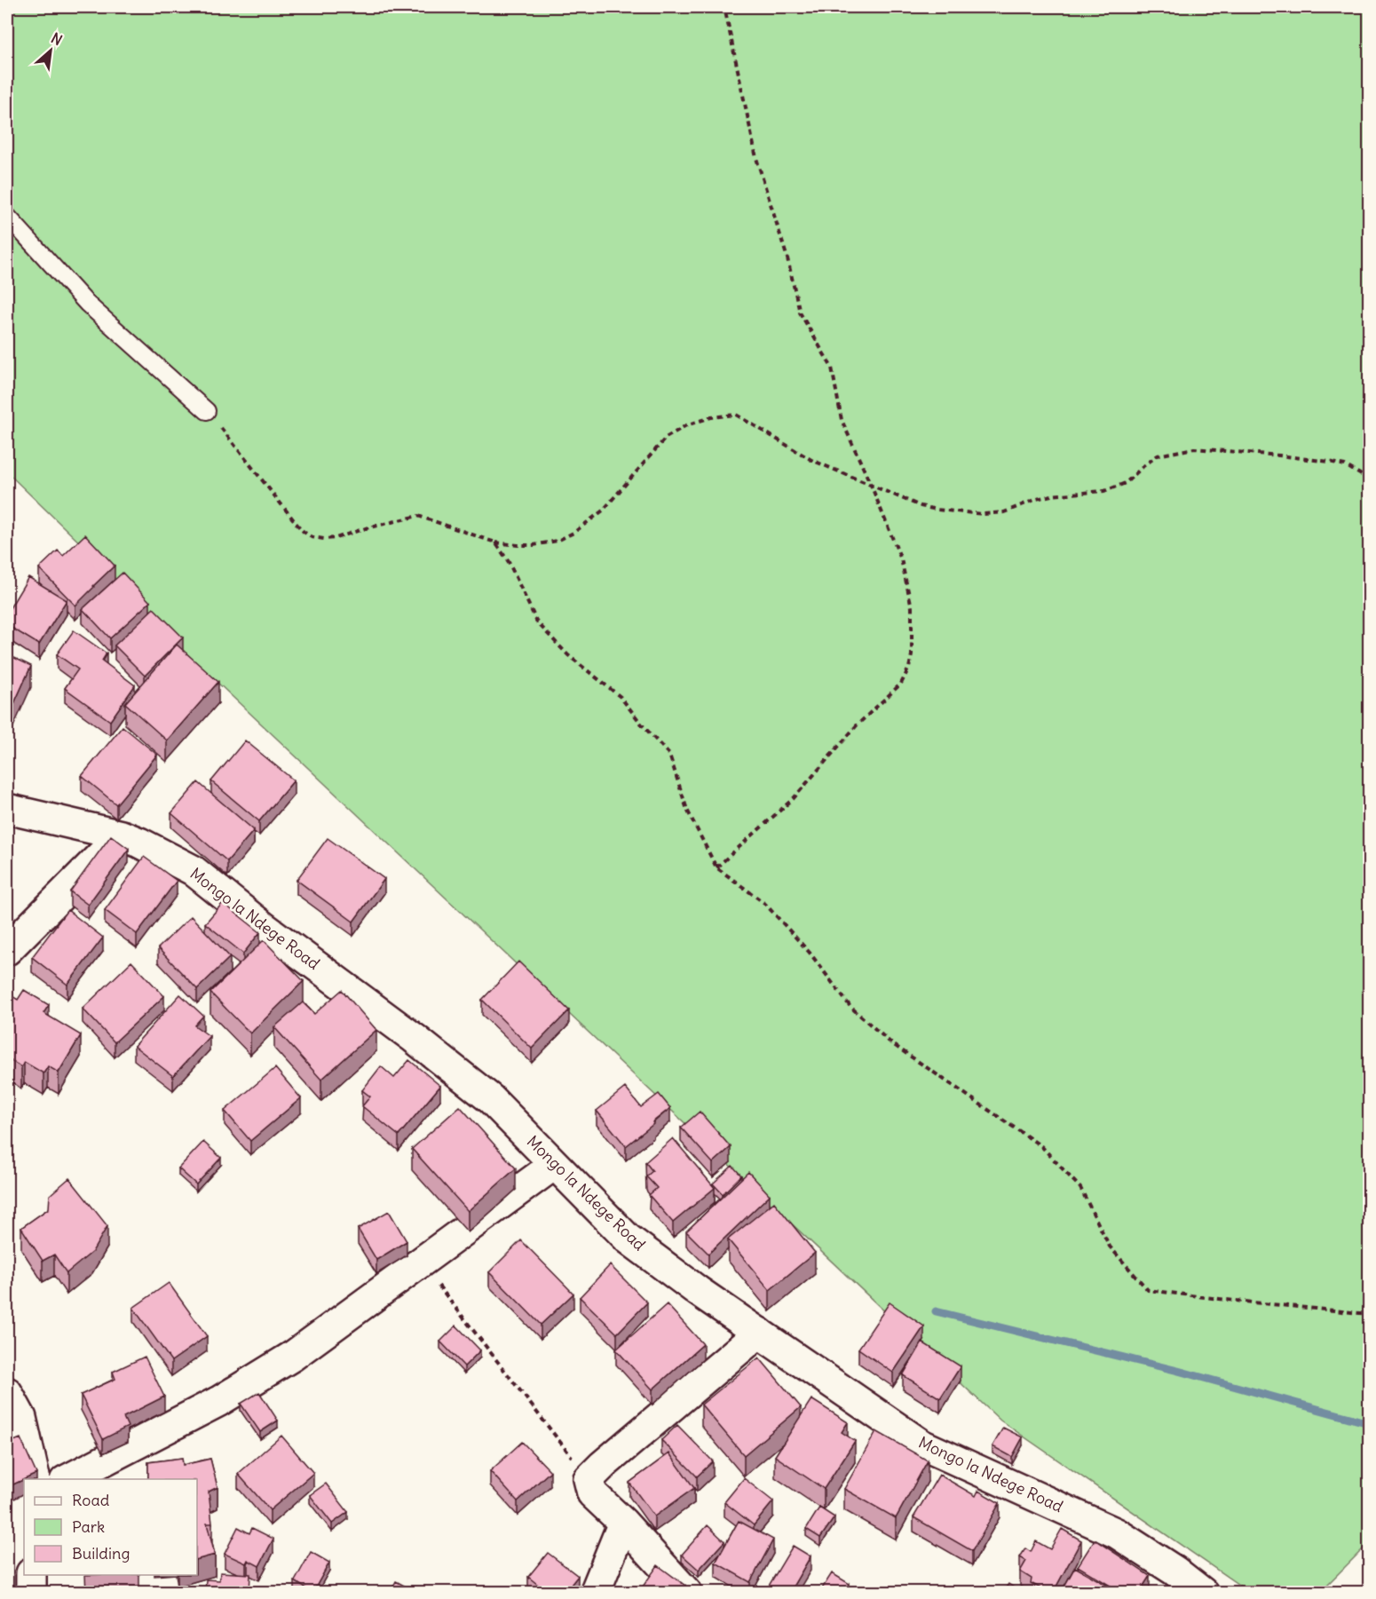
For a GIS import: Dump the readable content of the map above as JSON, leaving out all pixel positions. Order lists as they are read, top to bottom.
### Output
{
  "streets": {
    "street": ["Mongo la Ndege Road"]
  },
  "legend": ["Road", "Park", "Building"],
  "north": "top right"
}
